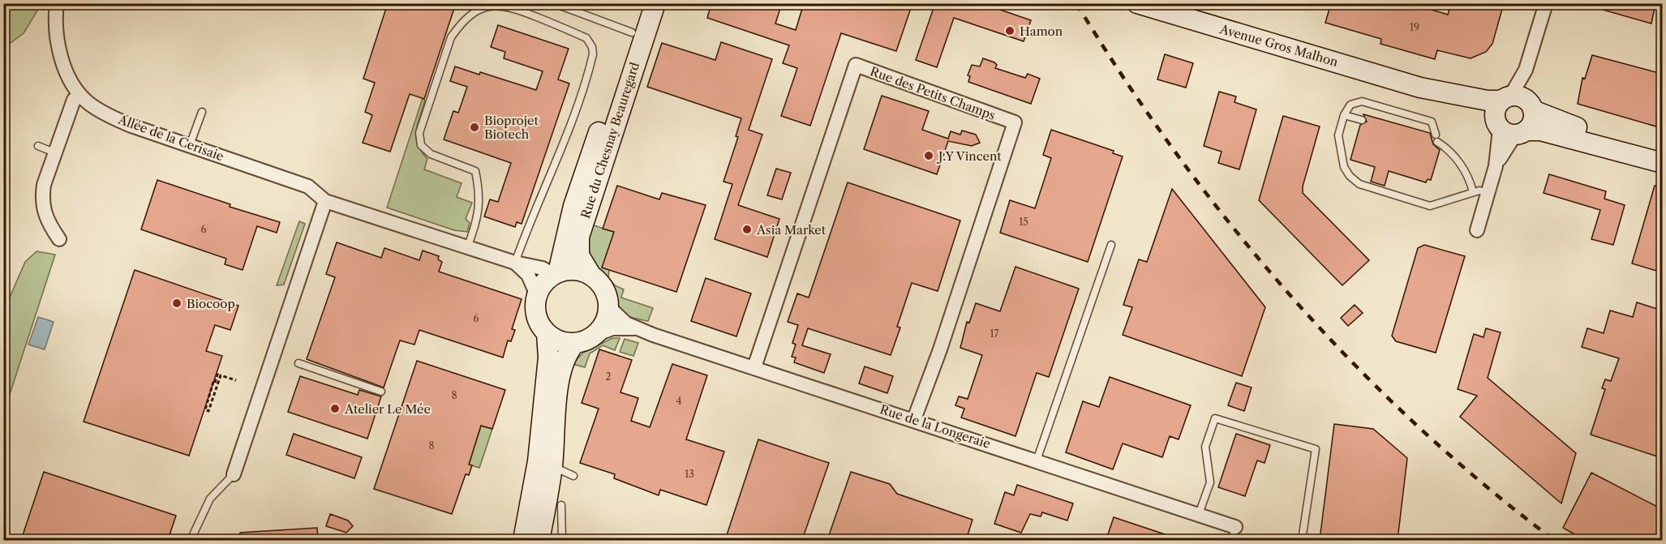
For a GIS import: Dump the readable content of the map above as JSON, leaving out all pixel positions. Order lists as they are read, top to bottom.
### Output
{
  "streets": {
    "main road": ["Avenue Gros Malhon", "Rue du Chesnay Beauregard"],
    "street": ["Rue des Petits Champs", "Allée de la Cerisaie", "Rue de la Longeraie"]
  },
  "crossings": [
    ["Rue des Petits Champs", "Rue de la Longeraie"],
    ["Allée de la Cerisaie", "Rue du Chesnay Beauregard"],
    ["Allée de la Cerisaie", "Rue de la Longeraie"],
    ["Rue du Chesnay Beauregard", "Rue de la Longeraie"]
  ],
  "places": [
    "Hamon",
    "Bioprojet Biotech",
    "J.Y Vincent",
    "Asia Market",
    "Biocoop",
    "Atelier Le Mée"
  ],
  "house_numbers": [
    "19",
    "15",
    "6",
    "6",
    "17",
    "2",
    "8",
    "4",
    "8",
    "13"
  ]
}
